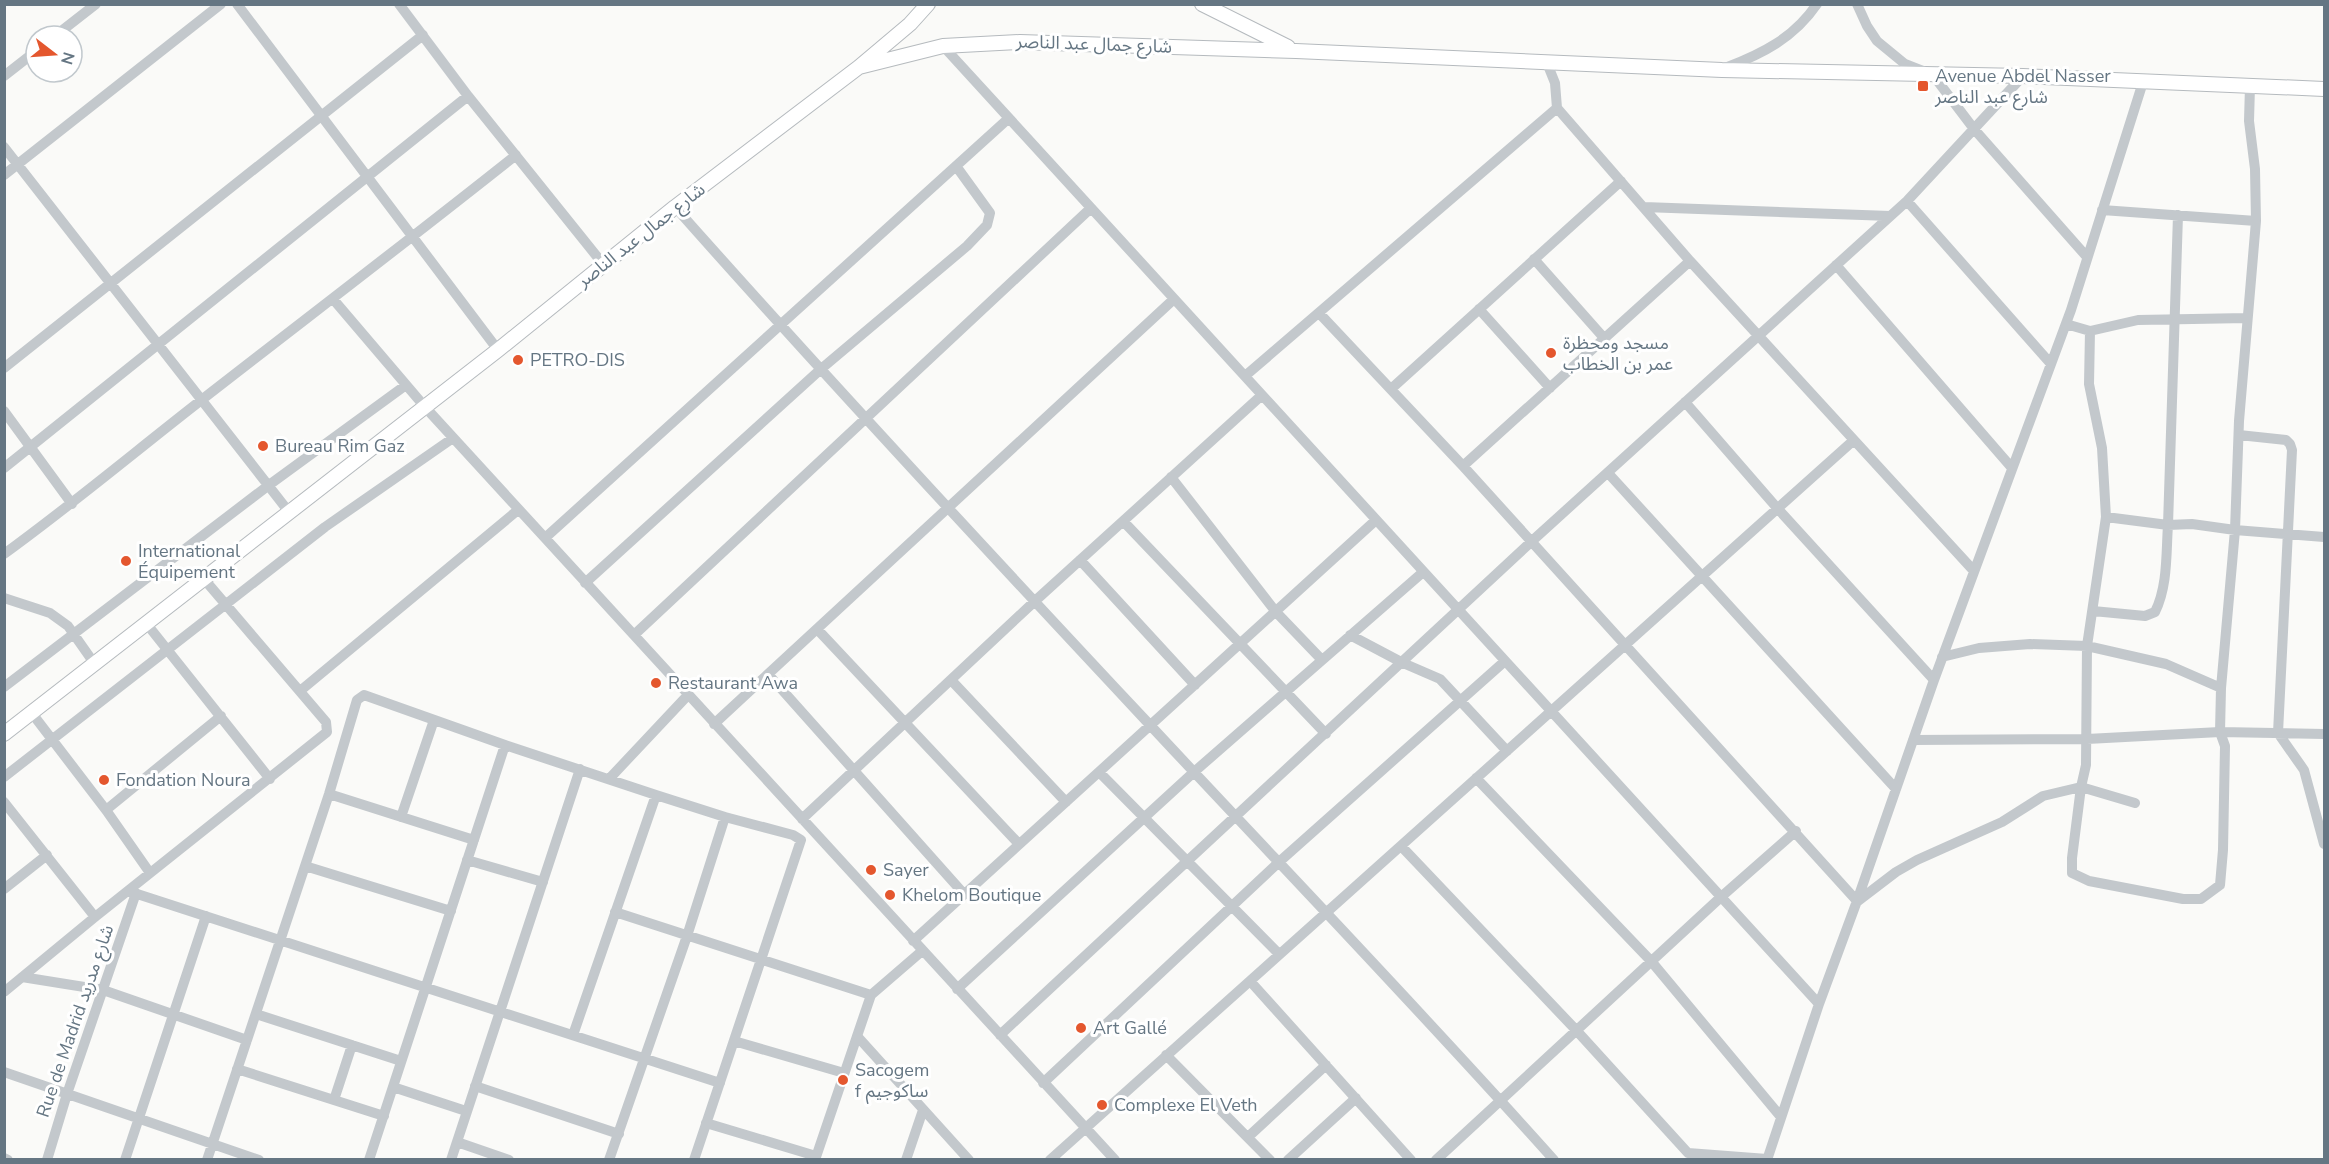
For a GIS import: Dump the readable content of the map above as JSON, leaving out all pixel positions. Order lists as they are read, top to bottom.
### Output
{
  "streets": {
    "main road": ["شارع جمال عبد الناصر"],
    "street": ["Rue de Madrid شارع مدريد"]
  },
  "places": {
    "transit": ["Avenue Abdel Nasser شارع عبد الناصر"],
    "other": [
      "مسجد ومحظرة عمر بن الخطاب",
      "PETRO-DIS",
      "Bureau Rim Gaz",
      "International Équipement",
      "Restaurant Awa",
      "Fondation Noura",
      "Sayer",
      "Khelom Boutique",
      "Art Gallé",
      "Sacogem f ساكوجيم",
      "Complexe El Veth"
    ]
  },
  "north": "right"
}
